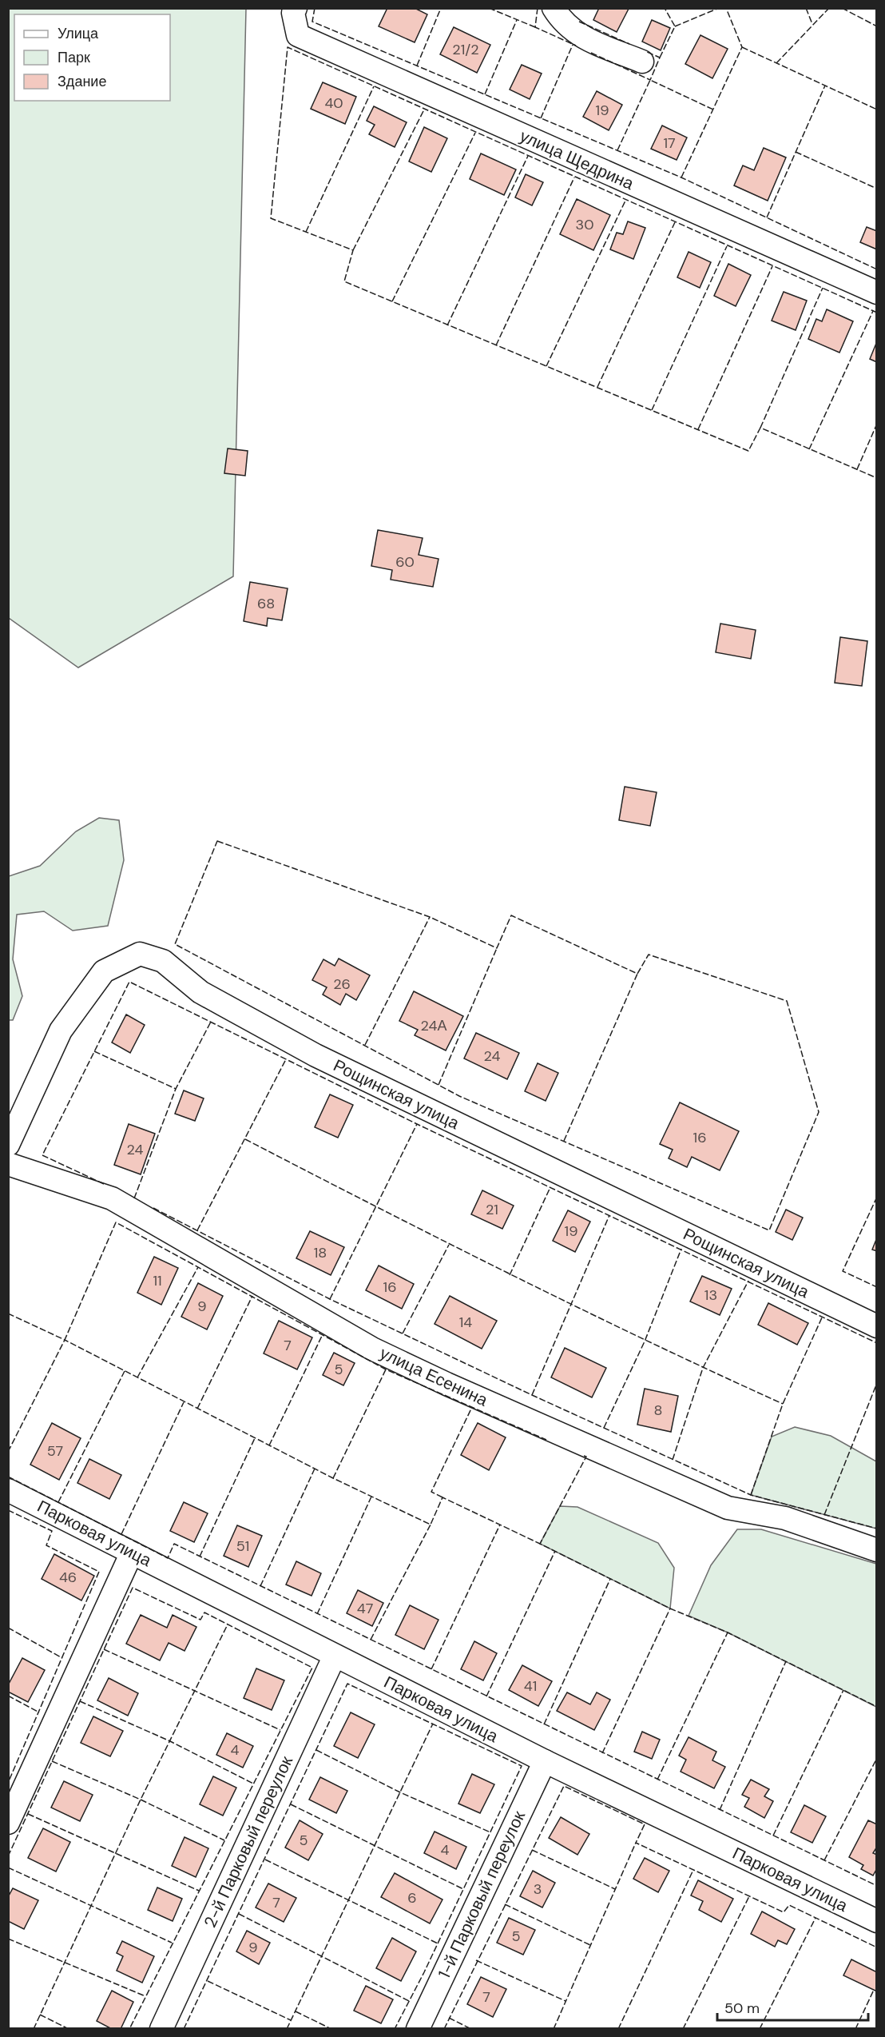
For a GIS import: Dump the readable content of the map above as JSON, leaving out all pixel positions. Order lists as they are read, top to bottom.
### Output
{
  "streets": {
    "street": [
      "улица Щедрина",
      "Рощинская улица",
      "улица Есенина",
      "Парковая улица",
      "2-й Парковый переулок",
      "1-й Парковый переулок"
    ]
  },
  "crossings": [
    ["Парковая улица", "2-й Парковый переулок"],
    ["Парковая улица", "1-й Парковый переулок"]
  ],
  "house_numbers": [
    "21/2",
    "40",
    "19",
    "17",
    "30",
    "60",
    "68",
    "26",
    "24А",
    "24",
    "16",
    "24",
    "21",
    "19",
    "18",
    "11",
    "16",
    "13",
    "9",
    "14",
    "7",
    "5",
    "8",
    "57",
    "51",
    "46",
    "47",
    "41",
    "4",
    "5",
    "4",
    "3",
    "6",
    "7",
    "5",
    "9",
    "7"
  ],
  "legend": ["Улица", "Парк", "Здание"],
  "scale_bar": "50 m"
}
